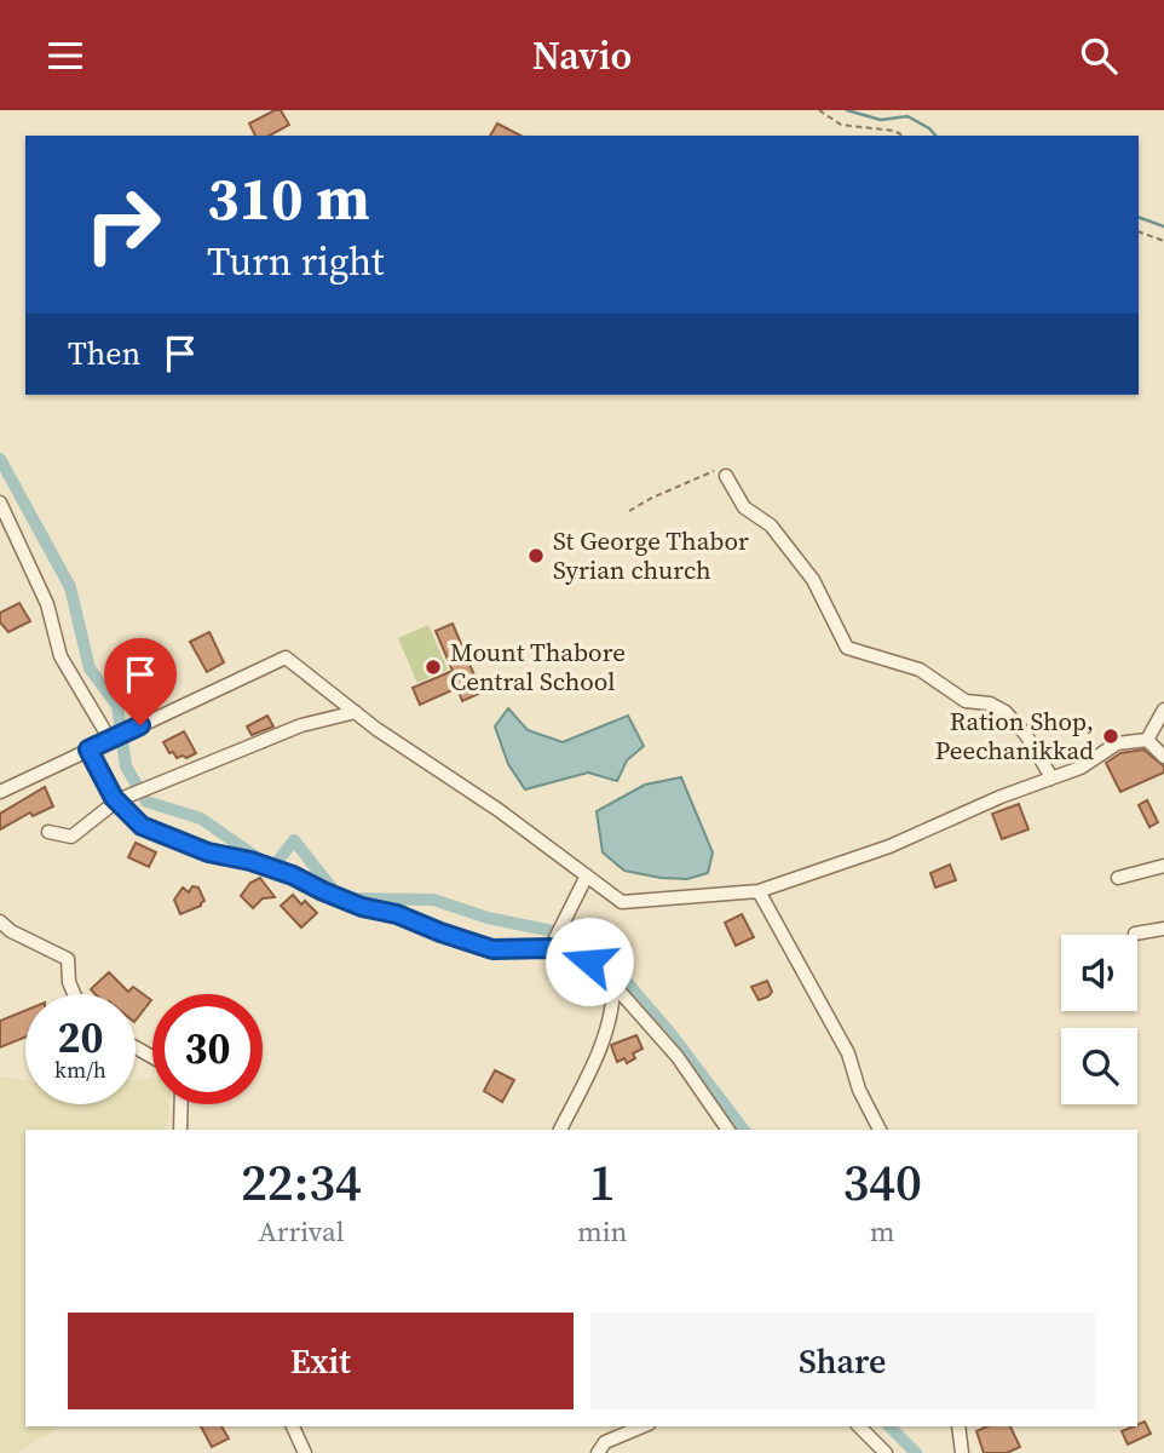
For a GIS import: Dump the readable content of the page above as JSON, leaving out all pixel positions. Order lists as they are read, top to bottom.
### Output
{
  "places": ["St George Thabor Syrian church", "Mount Thabore Central School", "Ration Shop, Peechanikkad"],
  "page": {
    "header": "Navio",
    "turn": ["310 m", "Turn right"],
    "then": "Then",
    "speed": "20 km/h",
    "limit": "30",
    "eta": [
      "22:34",
      "Arrival",
      "1",
      "min",
      "340",
      "m"
    ],
    "buttons": ["Exit", "Share"]
  }
}
